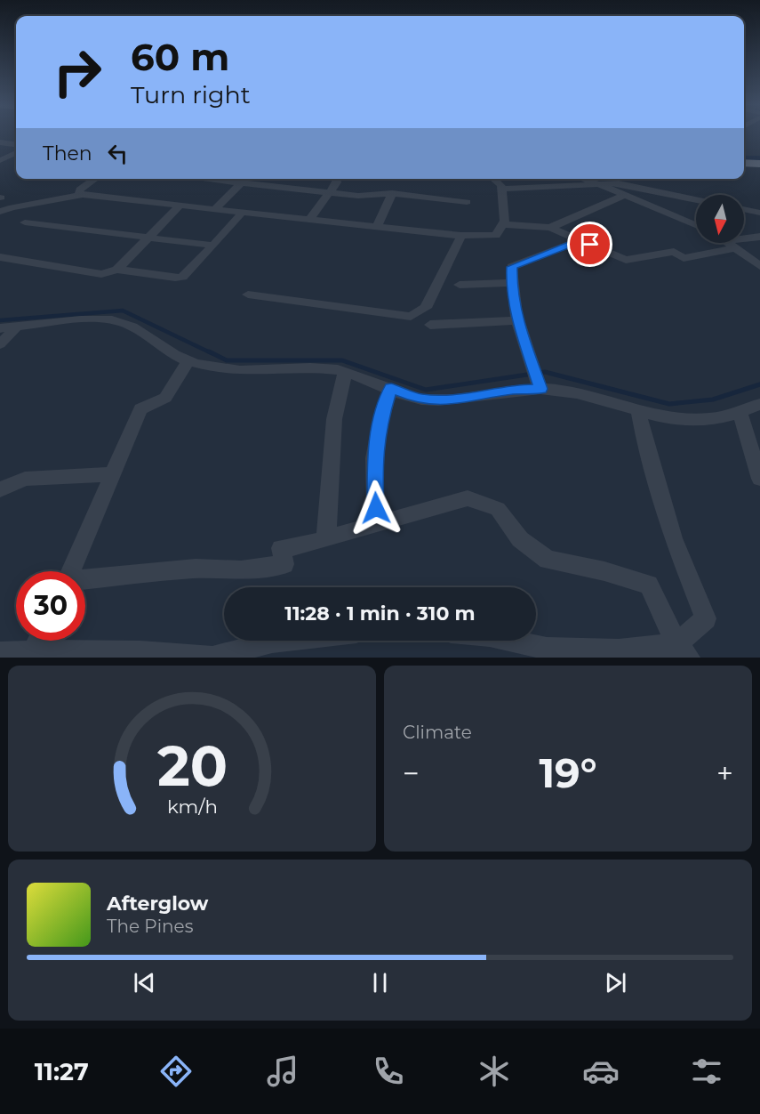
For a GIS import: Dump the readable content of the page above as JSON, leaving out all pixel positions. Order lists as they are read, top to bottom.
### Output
{
  "north": "bottom",
  "page": {
    "turn": ["60 m", "Turn right"],
    "then": "Then",
    "limit": "30",
    "trip": "11:28 · 1 min · 310 m",
    "tile": "Climate",
    "heat": ["−", "19°", "+"],
    "song": ["Afterglow", "The Pines"],
    "tabs": "11:27",
    "gauge": ["20", "km/h"]
  }
}
